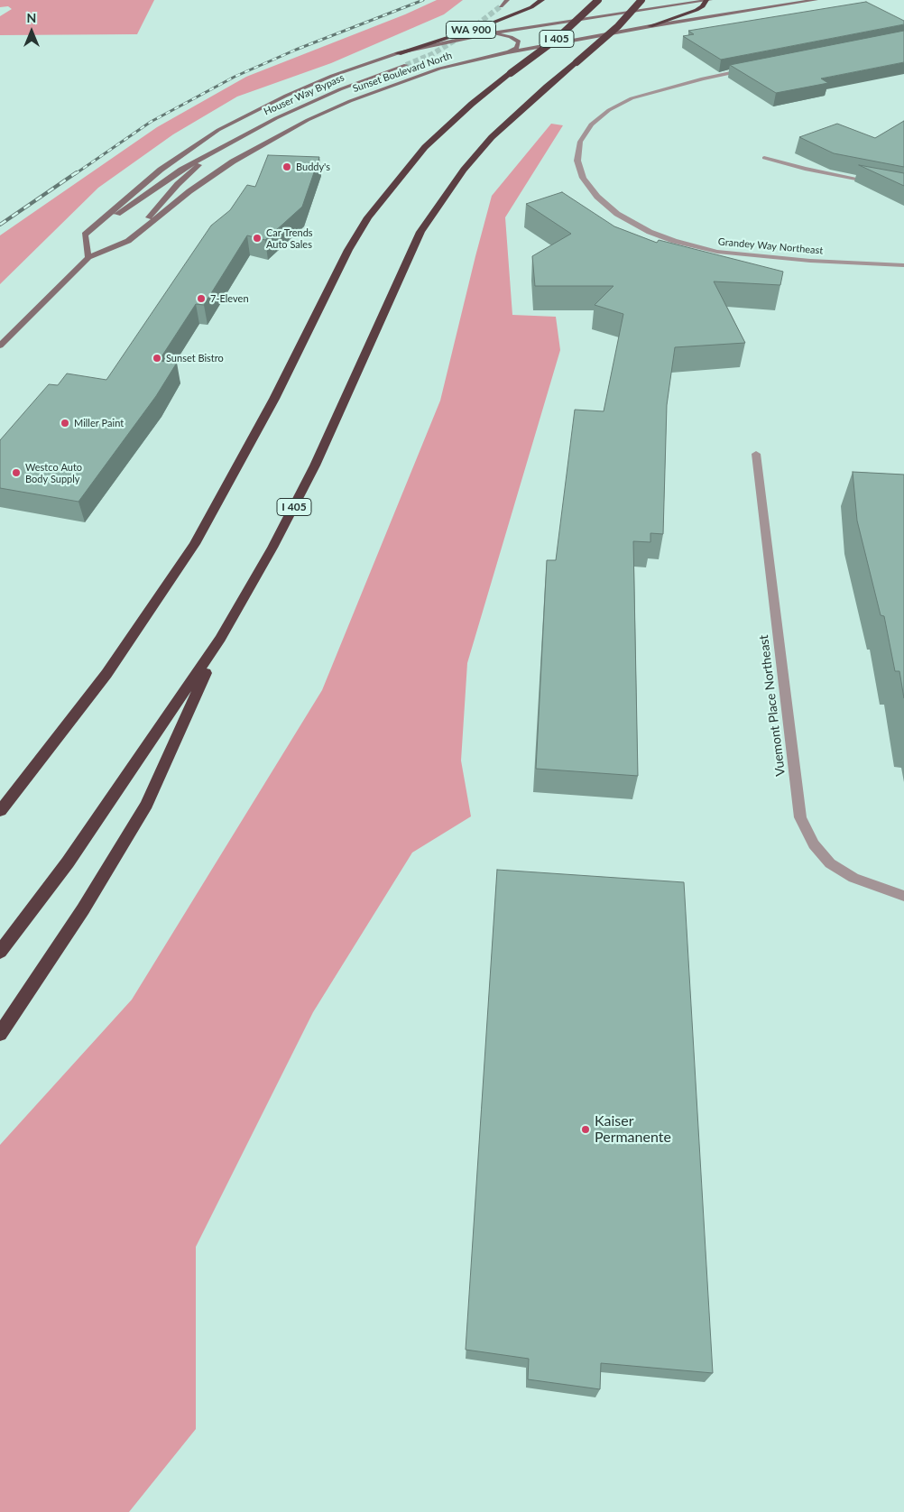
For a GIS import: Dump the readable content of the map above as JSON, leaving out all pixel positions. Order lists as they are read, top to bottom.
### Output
{
  "streets": {
    "highway": ["WA 900", "I 405"],
    "main road": ["Sunset Boulevard North", "Houser Way Bypass"],
    "street": ["Grandey Way Northeast", "Vuemont Place Northeast"]
  },
  "crossings": [
    ["WA 900", "Sunset Boulevard North"],
    ["Sunset Boulevard North", "Houser Way Bypass"]
  ],
  "places": [
    "Buddy's",
    "Car Trends Auto Sales",
    "7-Eleven",
    "Sunset Bistro",
    "Miller Paint",
    "Westco Auto Body Supply",
    "Kaiser Permanente"
  ],
  "north": "top"
}
